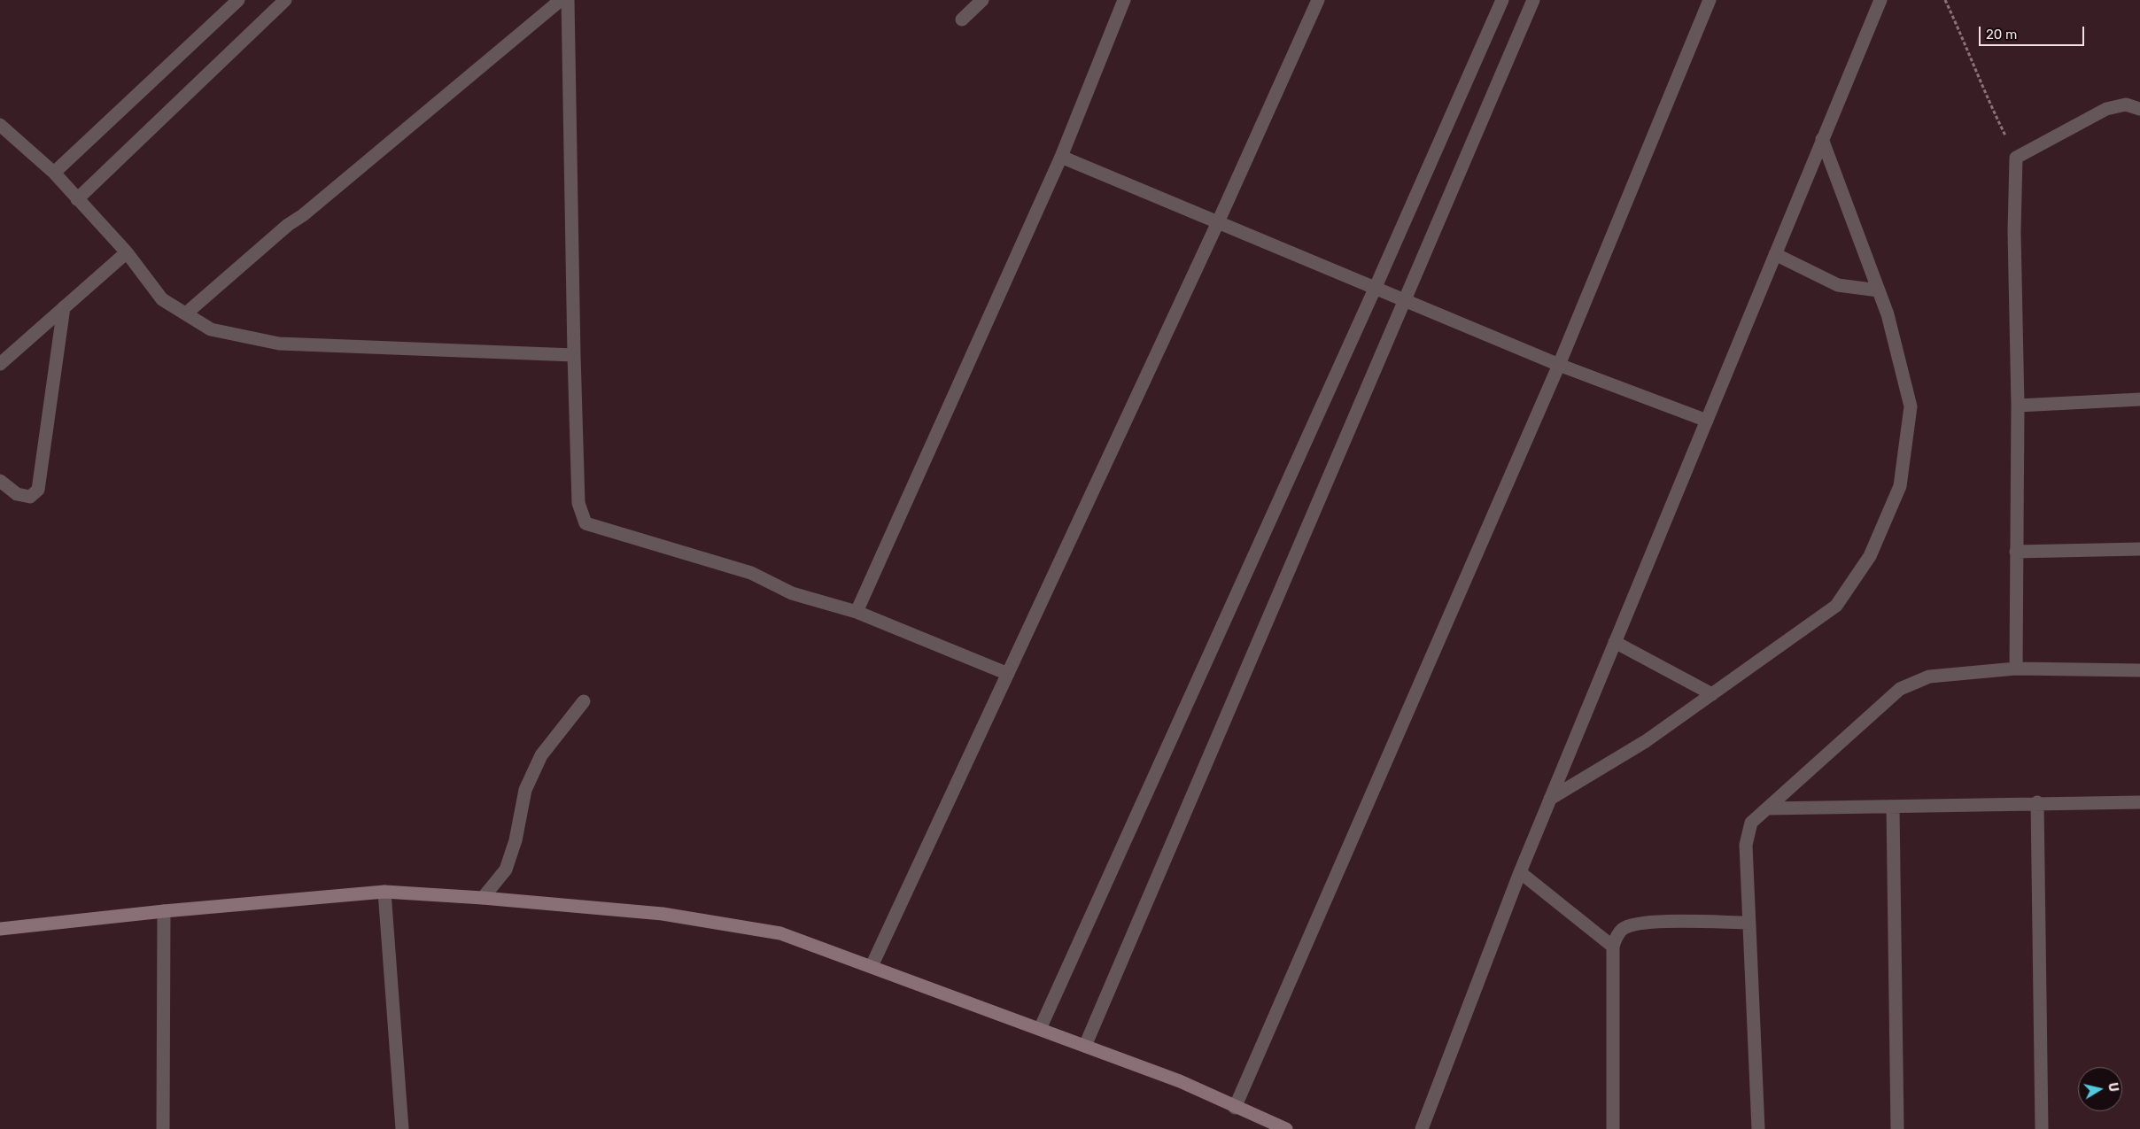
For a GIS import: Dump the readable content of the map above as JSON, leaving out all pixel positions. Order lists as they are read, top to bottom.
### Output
{
  "scale_bar": "20 m",
  "north": "right"
}
